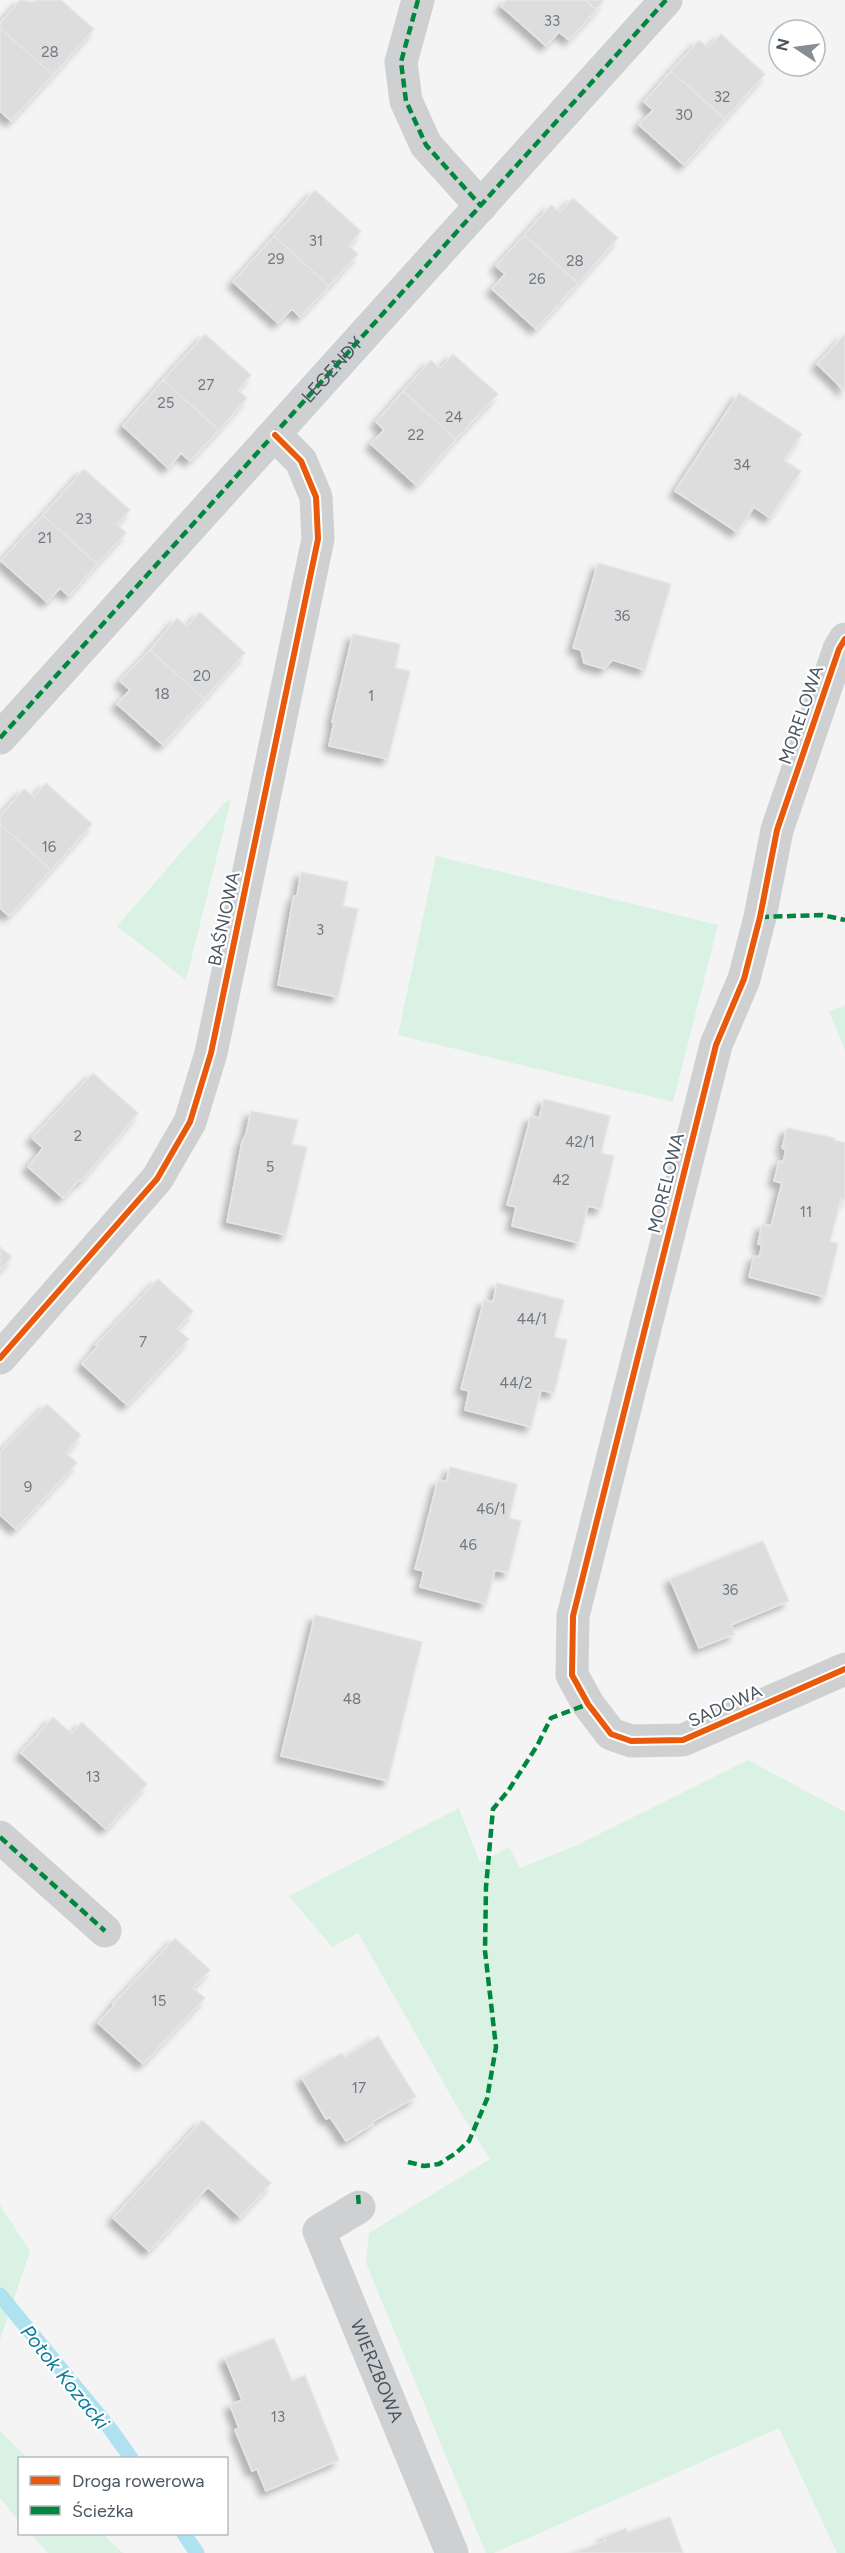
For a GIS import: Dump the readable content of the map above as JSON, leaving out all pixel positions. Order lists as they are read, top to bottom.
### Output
{
  "streets": {
    "street": [
      "LEGENDY",
      "MORELOWA",
      "BAŚNIOWA",
      "SADOWA",
      "WIERZBOWA"
    ]
  },
  "crossings": [
    ["LEGENDY", "BAŚNIOWA"],
    ["MORELOWA", "SADOWA"]
  ],
  "water": ["Potok Kozacki"],
  "house_numbers": [
    "33",
    "28",
    "32",
    "30",
    "31",
    "29",
    "28",
    "26",
    "27",
    "25",
    "24",
    "22",
    "34",
    "23",
    "21",
    "36",
    "20",
    "18",
    "1",
    "16",
    "3",
    "2",
    "42/1",
    "5",
    "42",
    "11",
    "44/1",
    "7",
    "44/2",
    "9",
    "46/1",
    "46",
    "36",
    "48",
    "13",
    "15",
    "17",
    "13"
  ],
  "legend": ["Droga rowerowa", "Ścieżka"],
  "north": "left"
}
